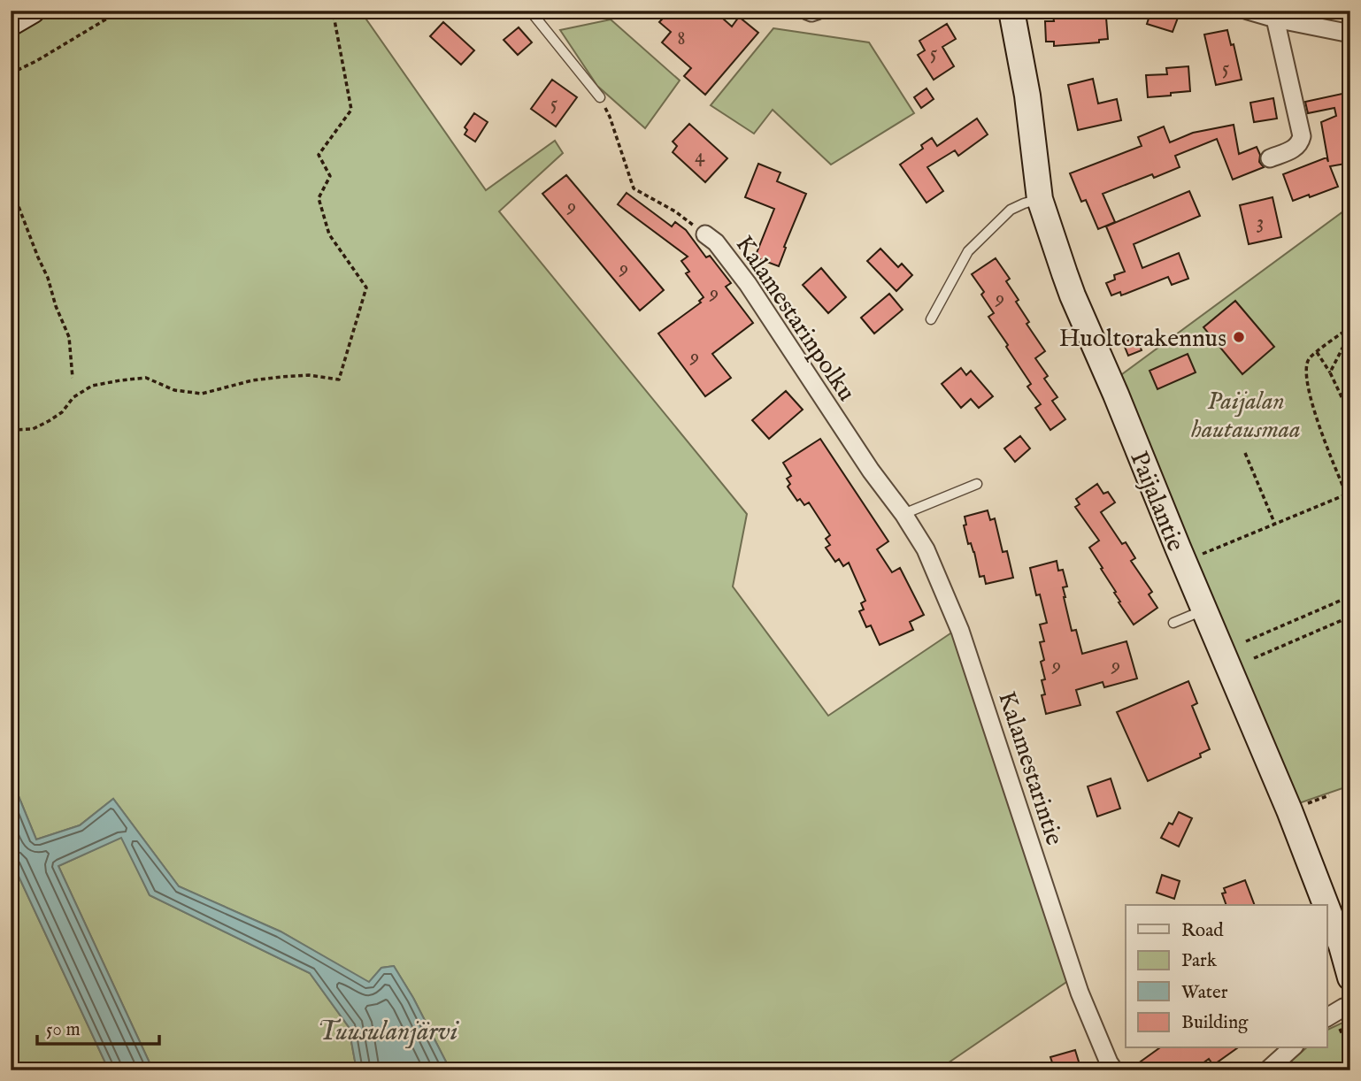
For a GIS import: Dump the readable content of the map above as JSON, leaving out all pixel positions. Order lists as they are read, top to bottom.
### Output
{
  "streets": {
    "street": ["Kalamestarinpolku", "Paijalantie", "Kalamestarintie"]
  },
  "crossings": [
    ["Kalamestarinpolku", "Kalamestarintie"]
  ],
  "water": ["Tuusulanjärvi"],
  "parks": ["Paijalan hautausmaa"],
  "places": ["Huoltorakennus"],
  "house_numbers": [
    "8",
    "5",
    "5",
    "5",
    "4",
    "9",
    "3",
    "9",
    "9",
    "9",
    "9",
    "9",
    "9"
  ],
  "legend": [
    "Road",
    "Park",
    "Water",
    "Building"
  ],
  "scale_bar": "50 m"
}
